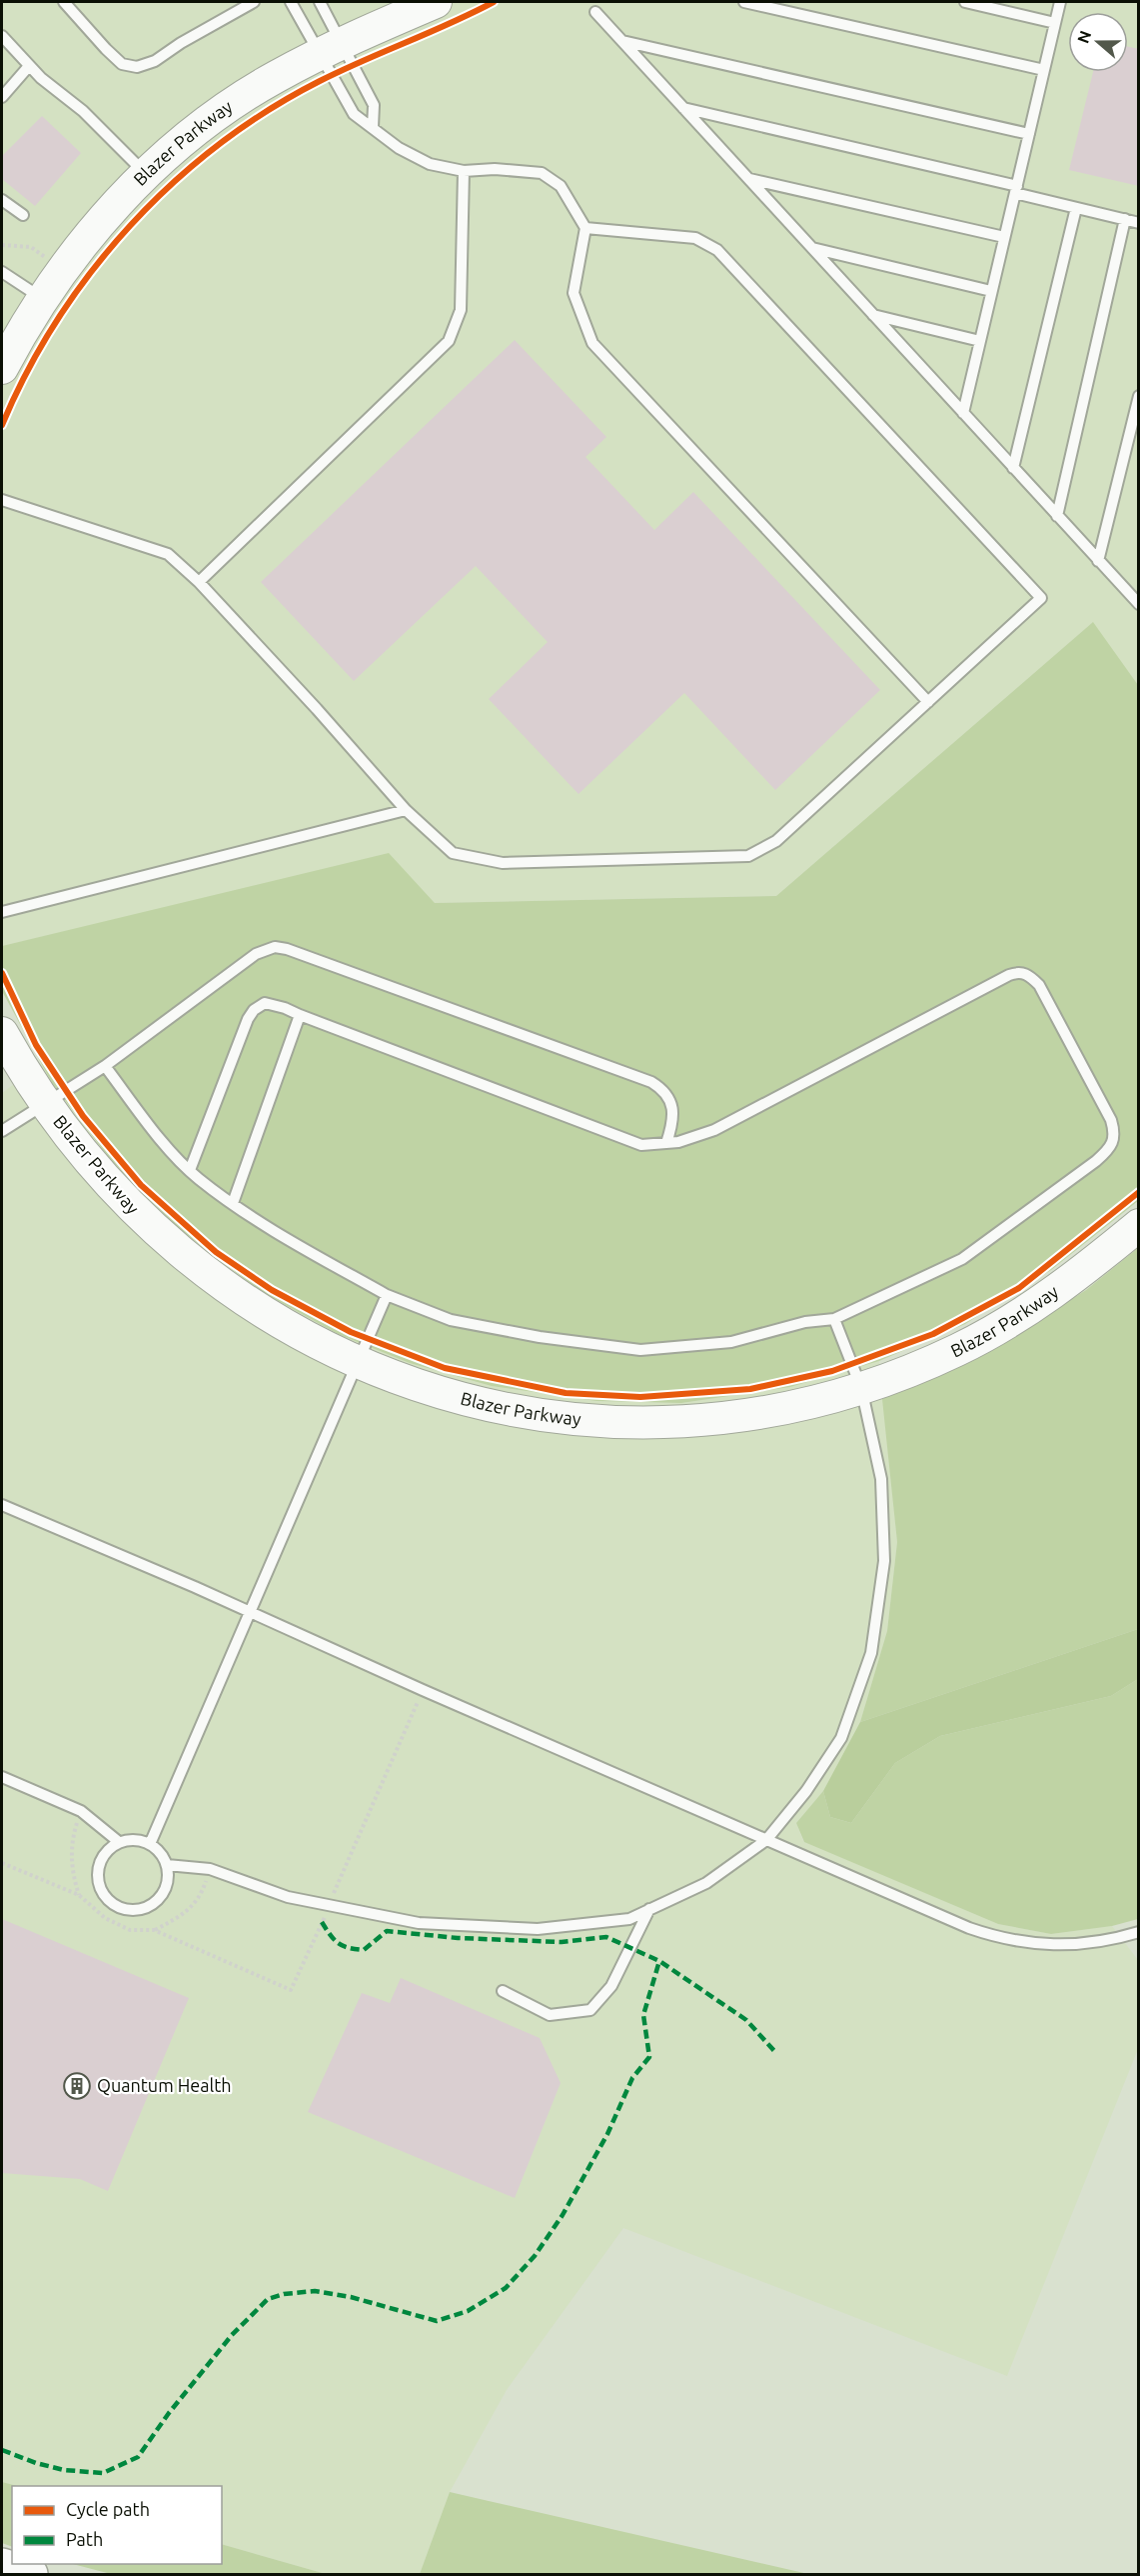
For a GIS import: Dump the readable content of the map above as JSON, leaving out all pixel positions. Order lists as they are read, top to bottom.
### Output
{
  "streets": {
    "street": ["Blazer Parkway"]
  },
  "places": {
    "building": ["Quantum Health"]
  },
  "legend": ["Cycle path", "Path"],
  "north": "left"
}
